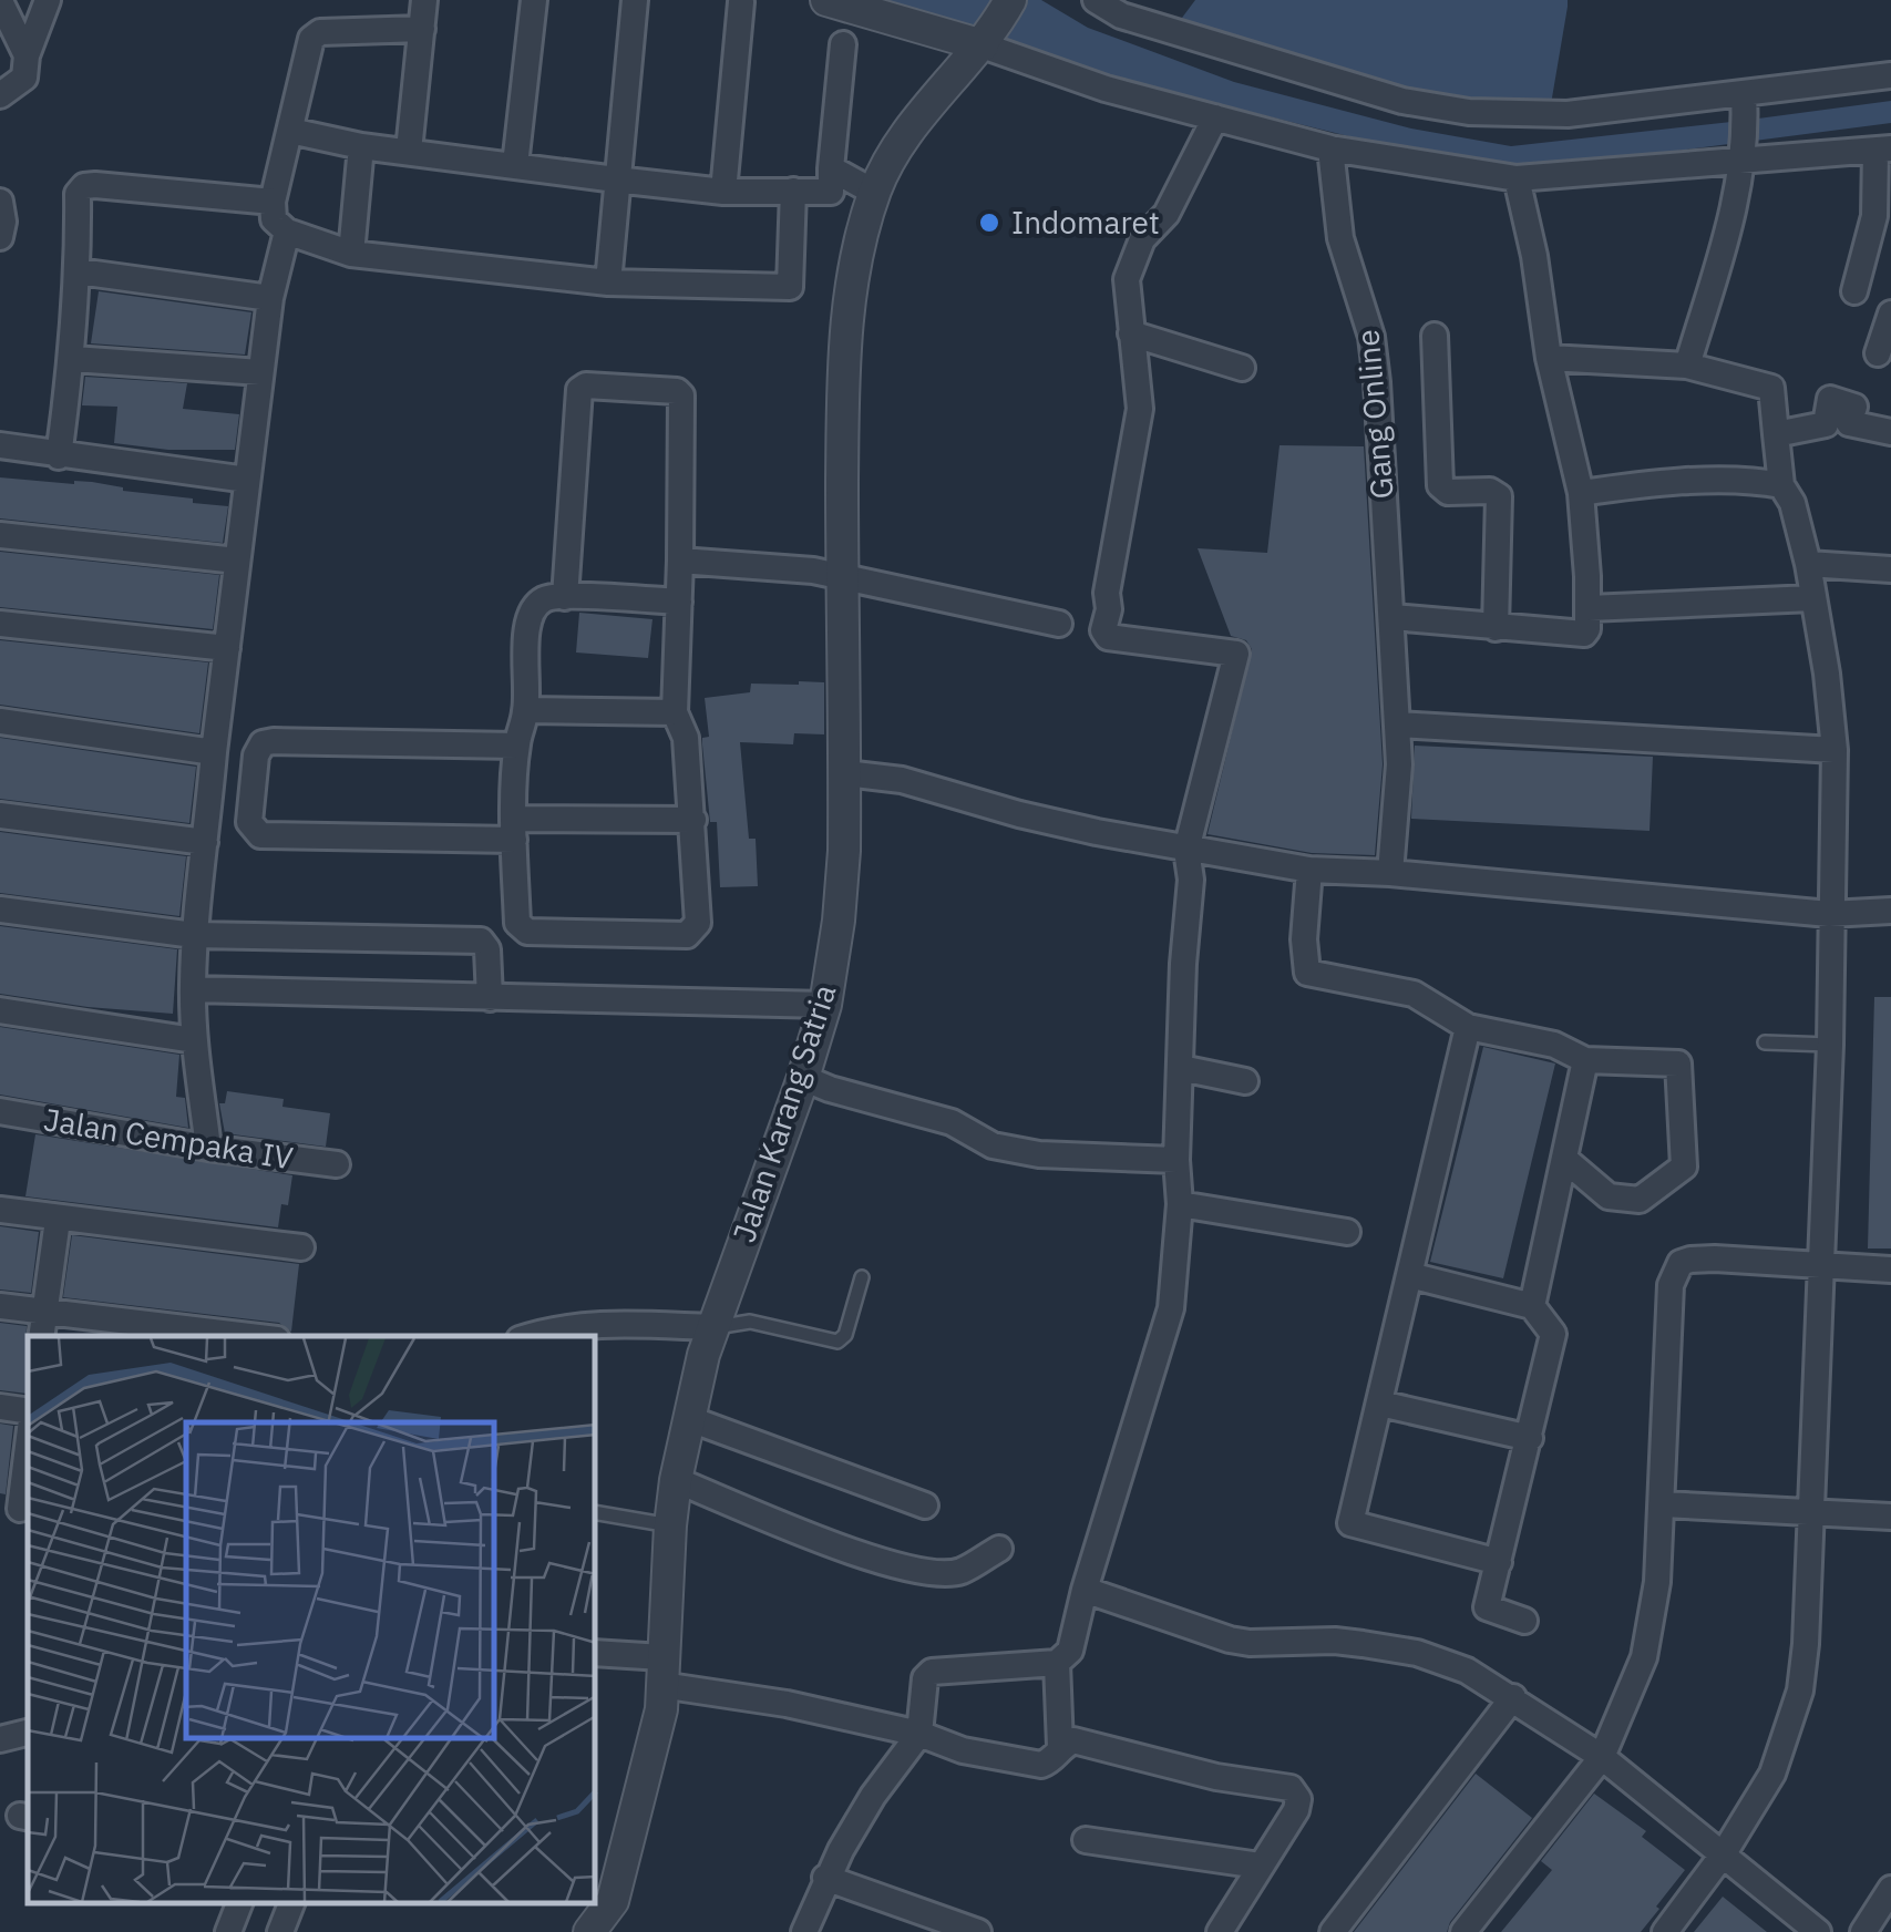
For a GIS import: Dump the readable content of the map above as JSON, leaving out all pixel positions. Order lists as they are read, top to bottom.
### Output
{
  "streets": {
    "street": ["Gang Online", "Jalan Karang Satria", "Jalan Cempaka IV"]
  },
  "places": ["Indomaret"]
}
